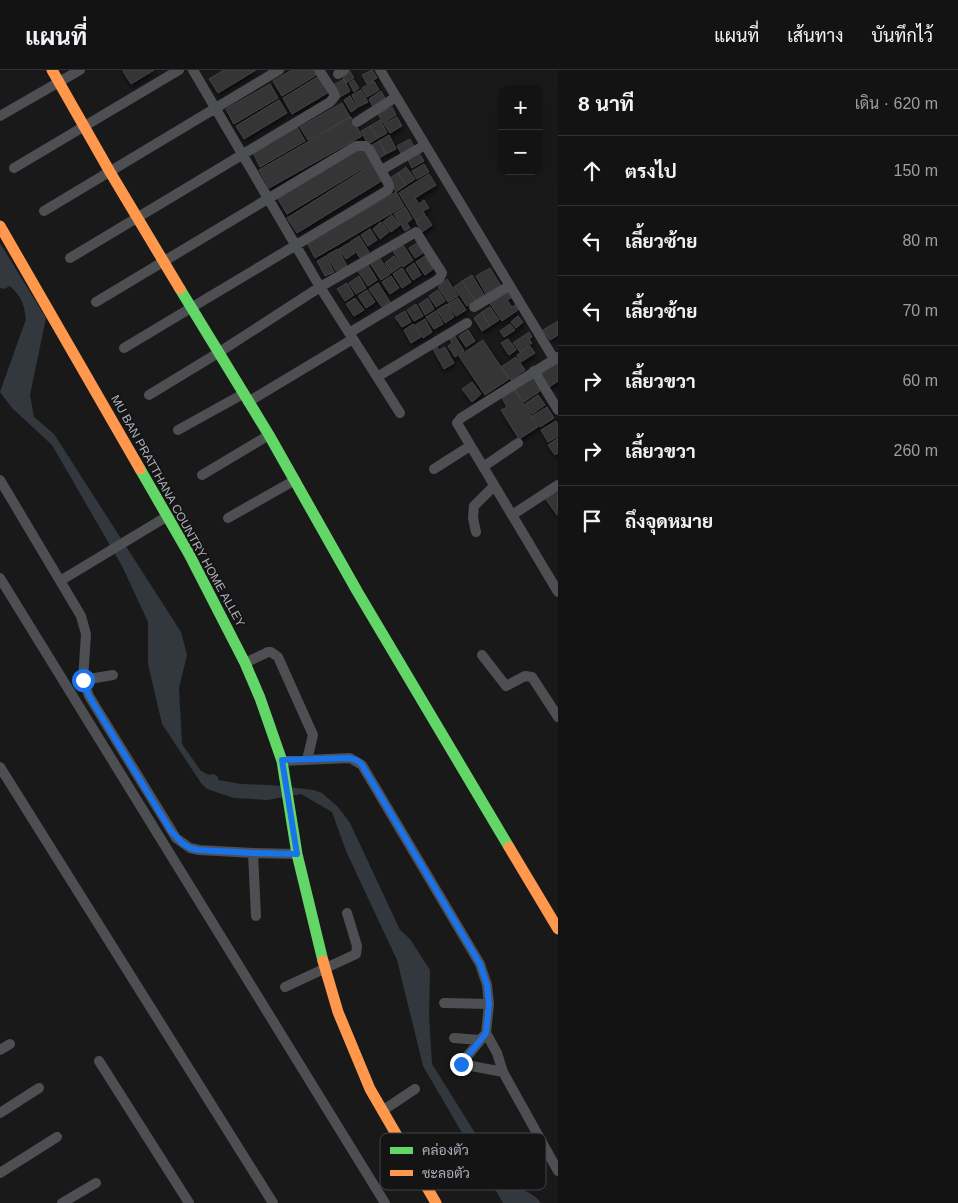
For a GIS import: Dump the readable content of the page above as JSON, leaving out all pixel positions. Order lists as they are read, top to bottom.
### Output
{
  "streets": {
    "street": ["MU BAN PRATTHANA COUNTRY HOME ALLEY"]
  },
  "legend": ["คล่องตัว", "ชะลอตัว"],
  "page": {
    "header": "แผนที่",
    "nav": ["แผนที่", "เส้นทาง", "บันทึกไว้"],
    "heading": ["8 นาที", "เดิน · 620 m"],
    "map_buttons": ["+", "−"],
    "list": [
      ["ตรงไป", "150 m"],
      ["เลี้ยวซ้าย", "80 m"],
      ["เลี้ยวซ้าย", "70 m"],
      ["เลี้ยวขวา", "60 m"],
      ["เลี้ยวขวา", "260 m"],
      "ถึงจุดหมาย"
    ]
  }
}
